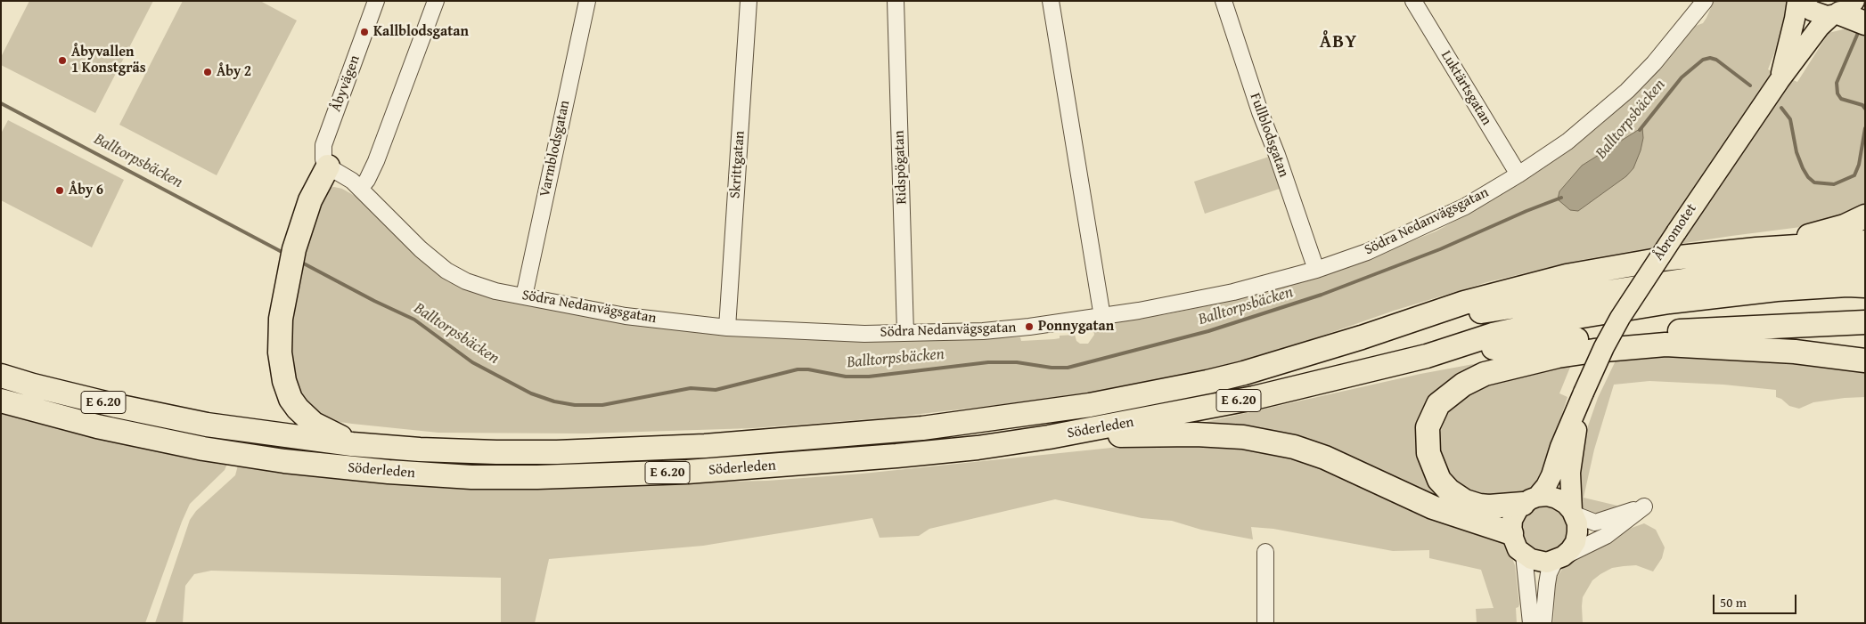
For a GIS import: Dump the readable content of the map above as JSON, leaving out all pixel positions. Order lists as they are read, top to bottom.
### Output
{
  "streets": {
    "highway": ["E 6.20", "Söderleden"],
    "main road": ["Åbromotet"],
    "street": [
      "Åbyvägen",
      "Luktärtsgatan",
      "Fullblodsgatan",
      "Varmblodsgatan",
      "Skrittgatan",
      "Ridspögatan",
      "Södra Nedanvägsgatan"
    ]
  },
  "crossings": [
    ["Åbyvägen", "Södra Nedanvägsgatan"],
    ["Luktärtsgatan", "Södra Nedanvägsgatan"],
    ["Fullblodsgatan", "Södra Nedanvägsgatan"],
    ["Varmblodsgatan", "Södra Nedanvägsgatan"],
    ["Skrittgatan", "Södra Nedanvägsgatan"],
    ["Ridspögatan", "Södra Nedanvägsgatan"]
  ],
  "districts": ["ÅBY"],
  "water": ["Balltorpsbäcken"],
  "places": [
    "Kallblodsgatan",
    "Åbyvallen 1 Konstgräs",
    "Åby 2",
    "Åby 6",
    "Ponnygatan"
  ],
  "scale_bar": "50 m"
}
